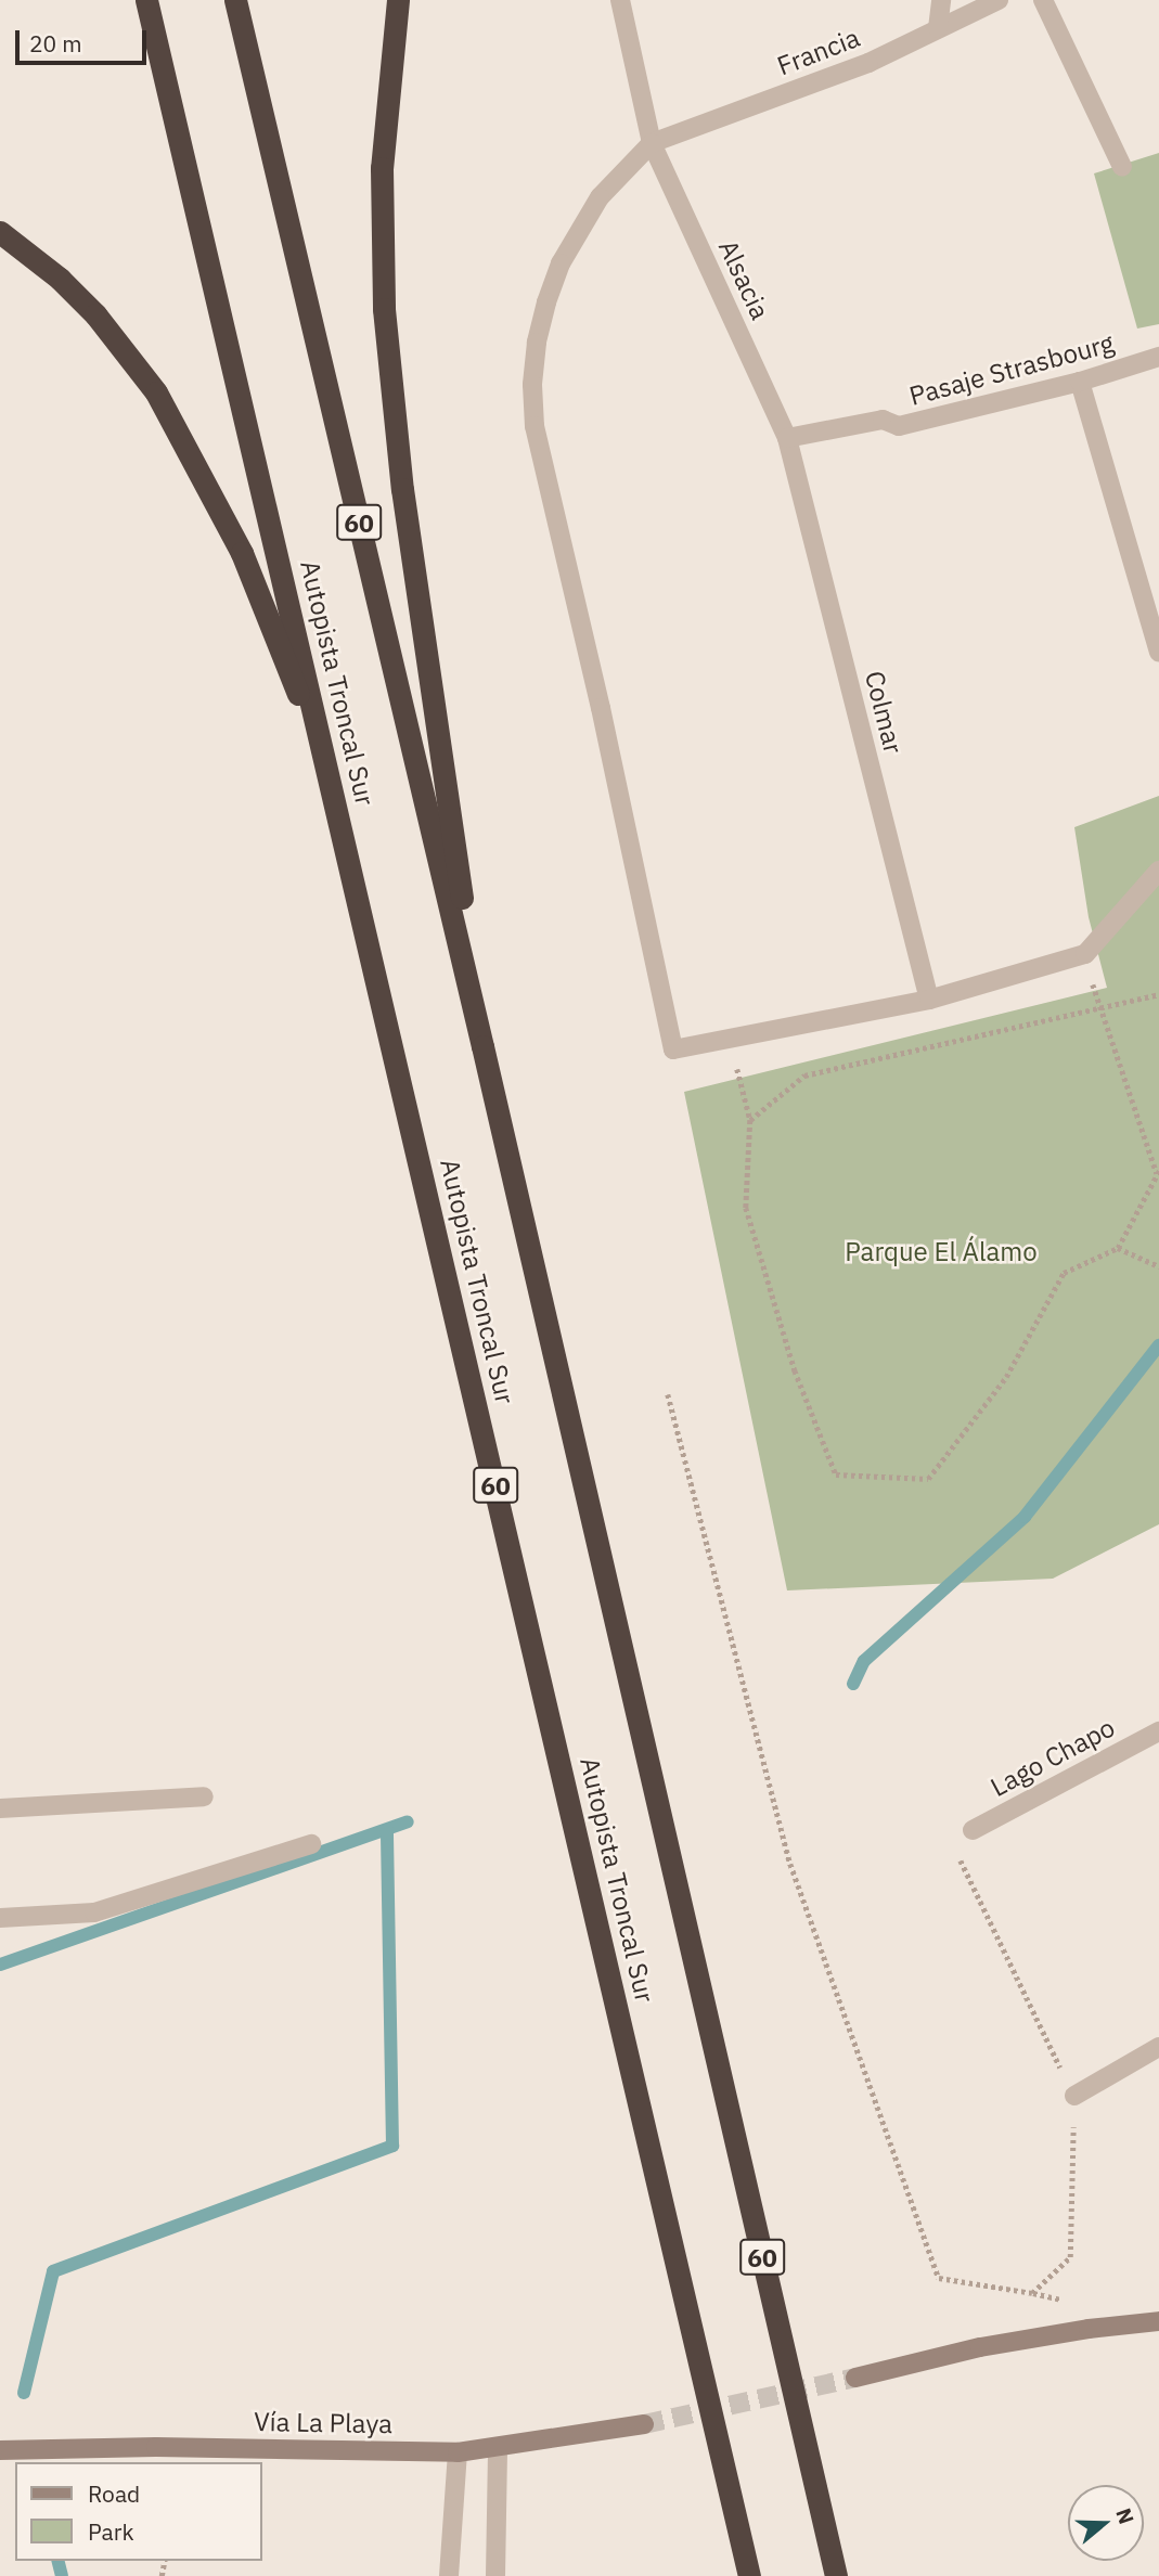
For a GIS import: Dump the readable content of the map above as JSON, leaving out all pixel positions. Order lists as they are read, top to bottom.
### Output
{
  "streets": {
    "highway": ["60", "Autopista Troncal Sur"],
    "main road": ["Vía La Playa"],
    "street": [
      "Francia",
      "Alsacia",
      "Pasaje Strasbourg",
      "Colmar",
      "Lago Chapo"
    ]
  },
  "crossings": [
    ["Francia", "Alsacia"],
    ["Alsacia", "Pasaje Strasbourg"],
    ["Alsacia", "Colmar"],
    ["Pasaje Strasbourg", "Colmar"]
  ],
  "parks": ["Parque El Álamo"],
  "legend": ["Road", "Park"],
  "scale_bar": "20 m",
  "north": "right"
}
